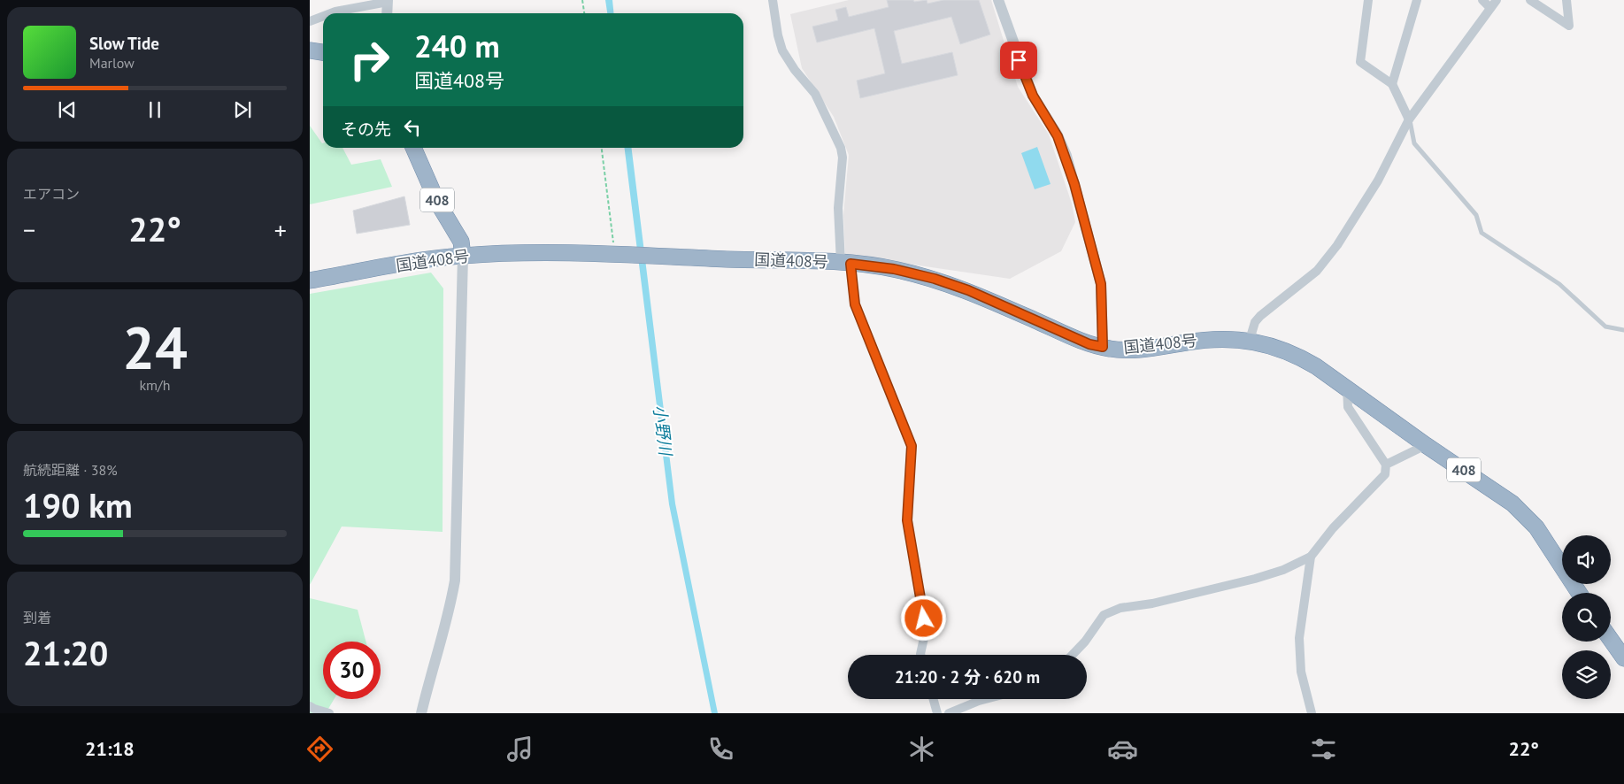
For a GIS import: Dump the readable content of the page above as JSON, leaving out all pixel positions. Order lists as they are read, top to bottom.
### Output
{
  "streets": {
    "highway": ["408", "国道408号"]
  },
  "crossings": [
    ["408", "国道408号"]
  ],
  "water": ["小野川"],
  "page": {
    "turn": ["240 m", "国道408号"],
    "song": ["Slow Tide", "Marlow"],
    "then": "その先",
    "tile": [
      "エアコン",
      ["24", "km/h"],
      ["航続距離 · 38%", "190 km"],
      ["到着", "21:20"]
    ],
    "heat": ["−", "22°", "+"],
    "limit": "30",
    "trip": "21:20 · 2 分 · 620 m",
    "tabs": ["21:18", "22°"]
  }
}
